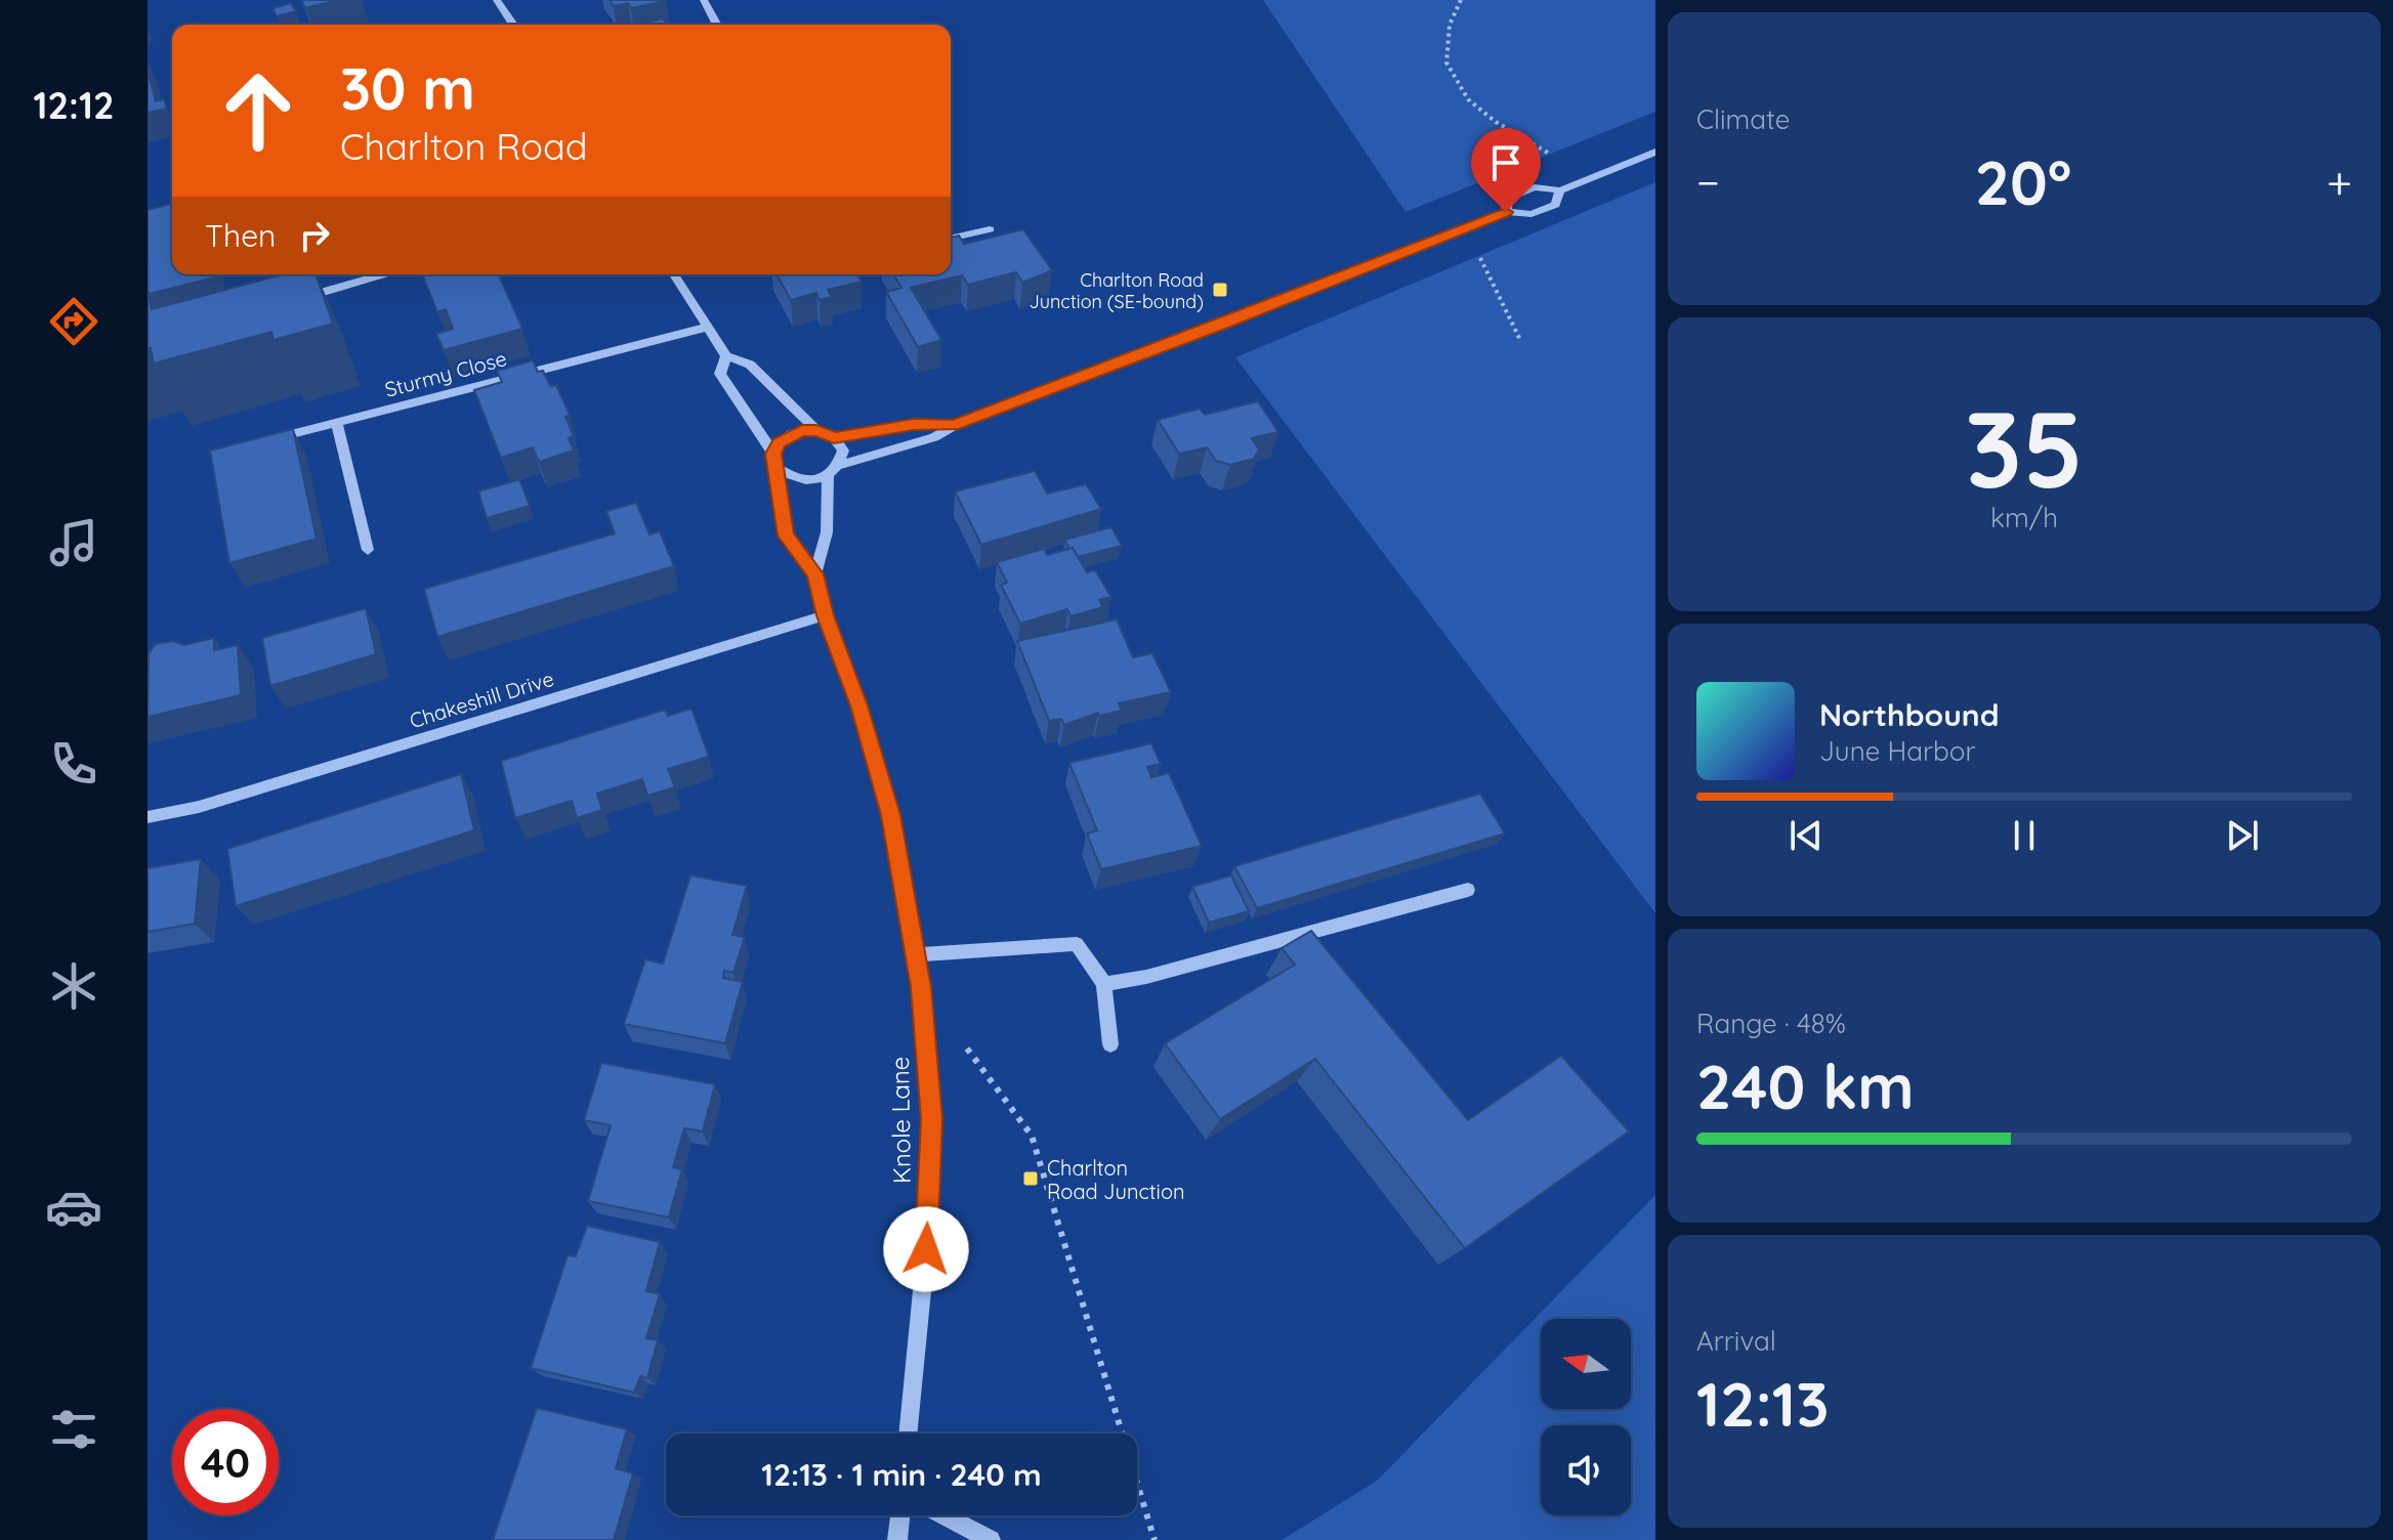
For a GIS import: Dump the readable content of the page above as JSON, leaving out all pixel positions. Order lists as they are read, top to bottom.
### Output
{
  "streets": {
    "street": ["Sturmy Close", "Chakeshill Drive", "Knole Lane"]
  },
  "crossings": [
    ["Chakeshill Drive", "Knole Lane"]
  ],
  "places": {
    "transit": ["Charlton Road Junction (SE-bound)", "Charlton Road Junction"]
  },
  "north": "left",
  "page": {
    "tabs": "12:12",
    "tile": [
      "Climate",
      ["35", "km/h"],
      ["Range · 48%", "240 km"],
      ["Arrival", "12:13"]
    ],
    "turn": ["30 m", "Charlton Road"],
    "heat": ["−", "20°", "+"],
    "then": "Then",
    "song": ["Northbound", "June Harbor"],
    "limit": "40",
    "trip": "12:13 · 1 min · 240 m"
  }
}
